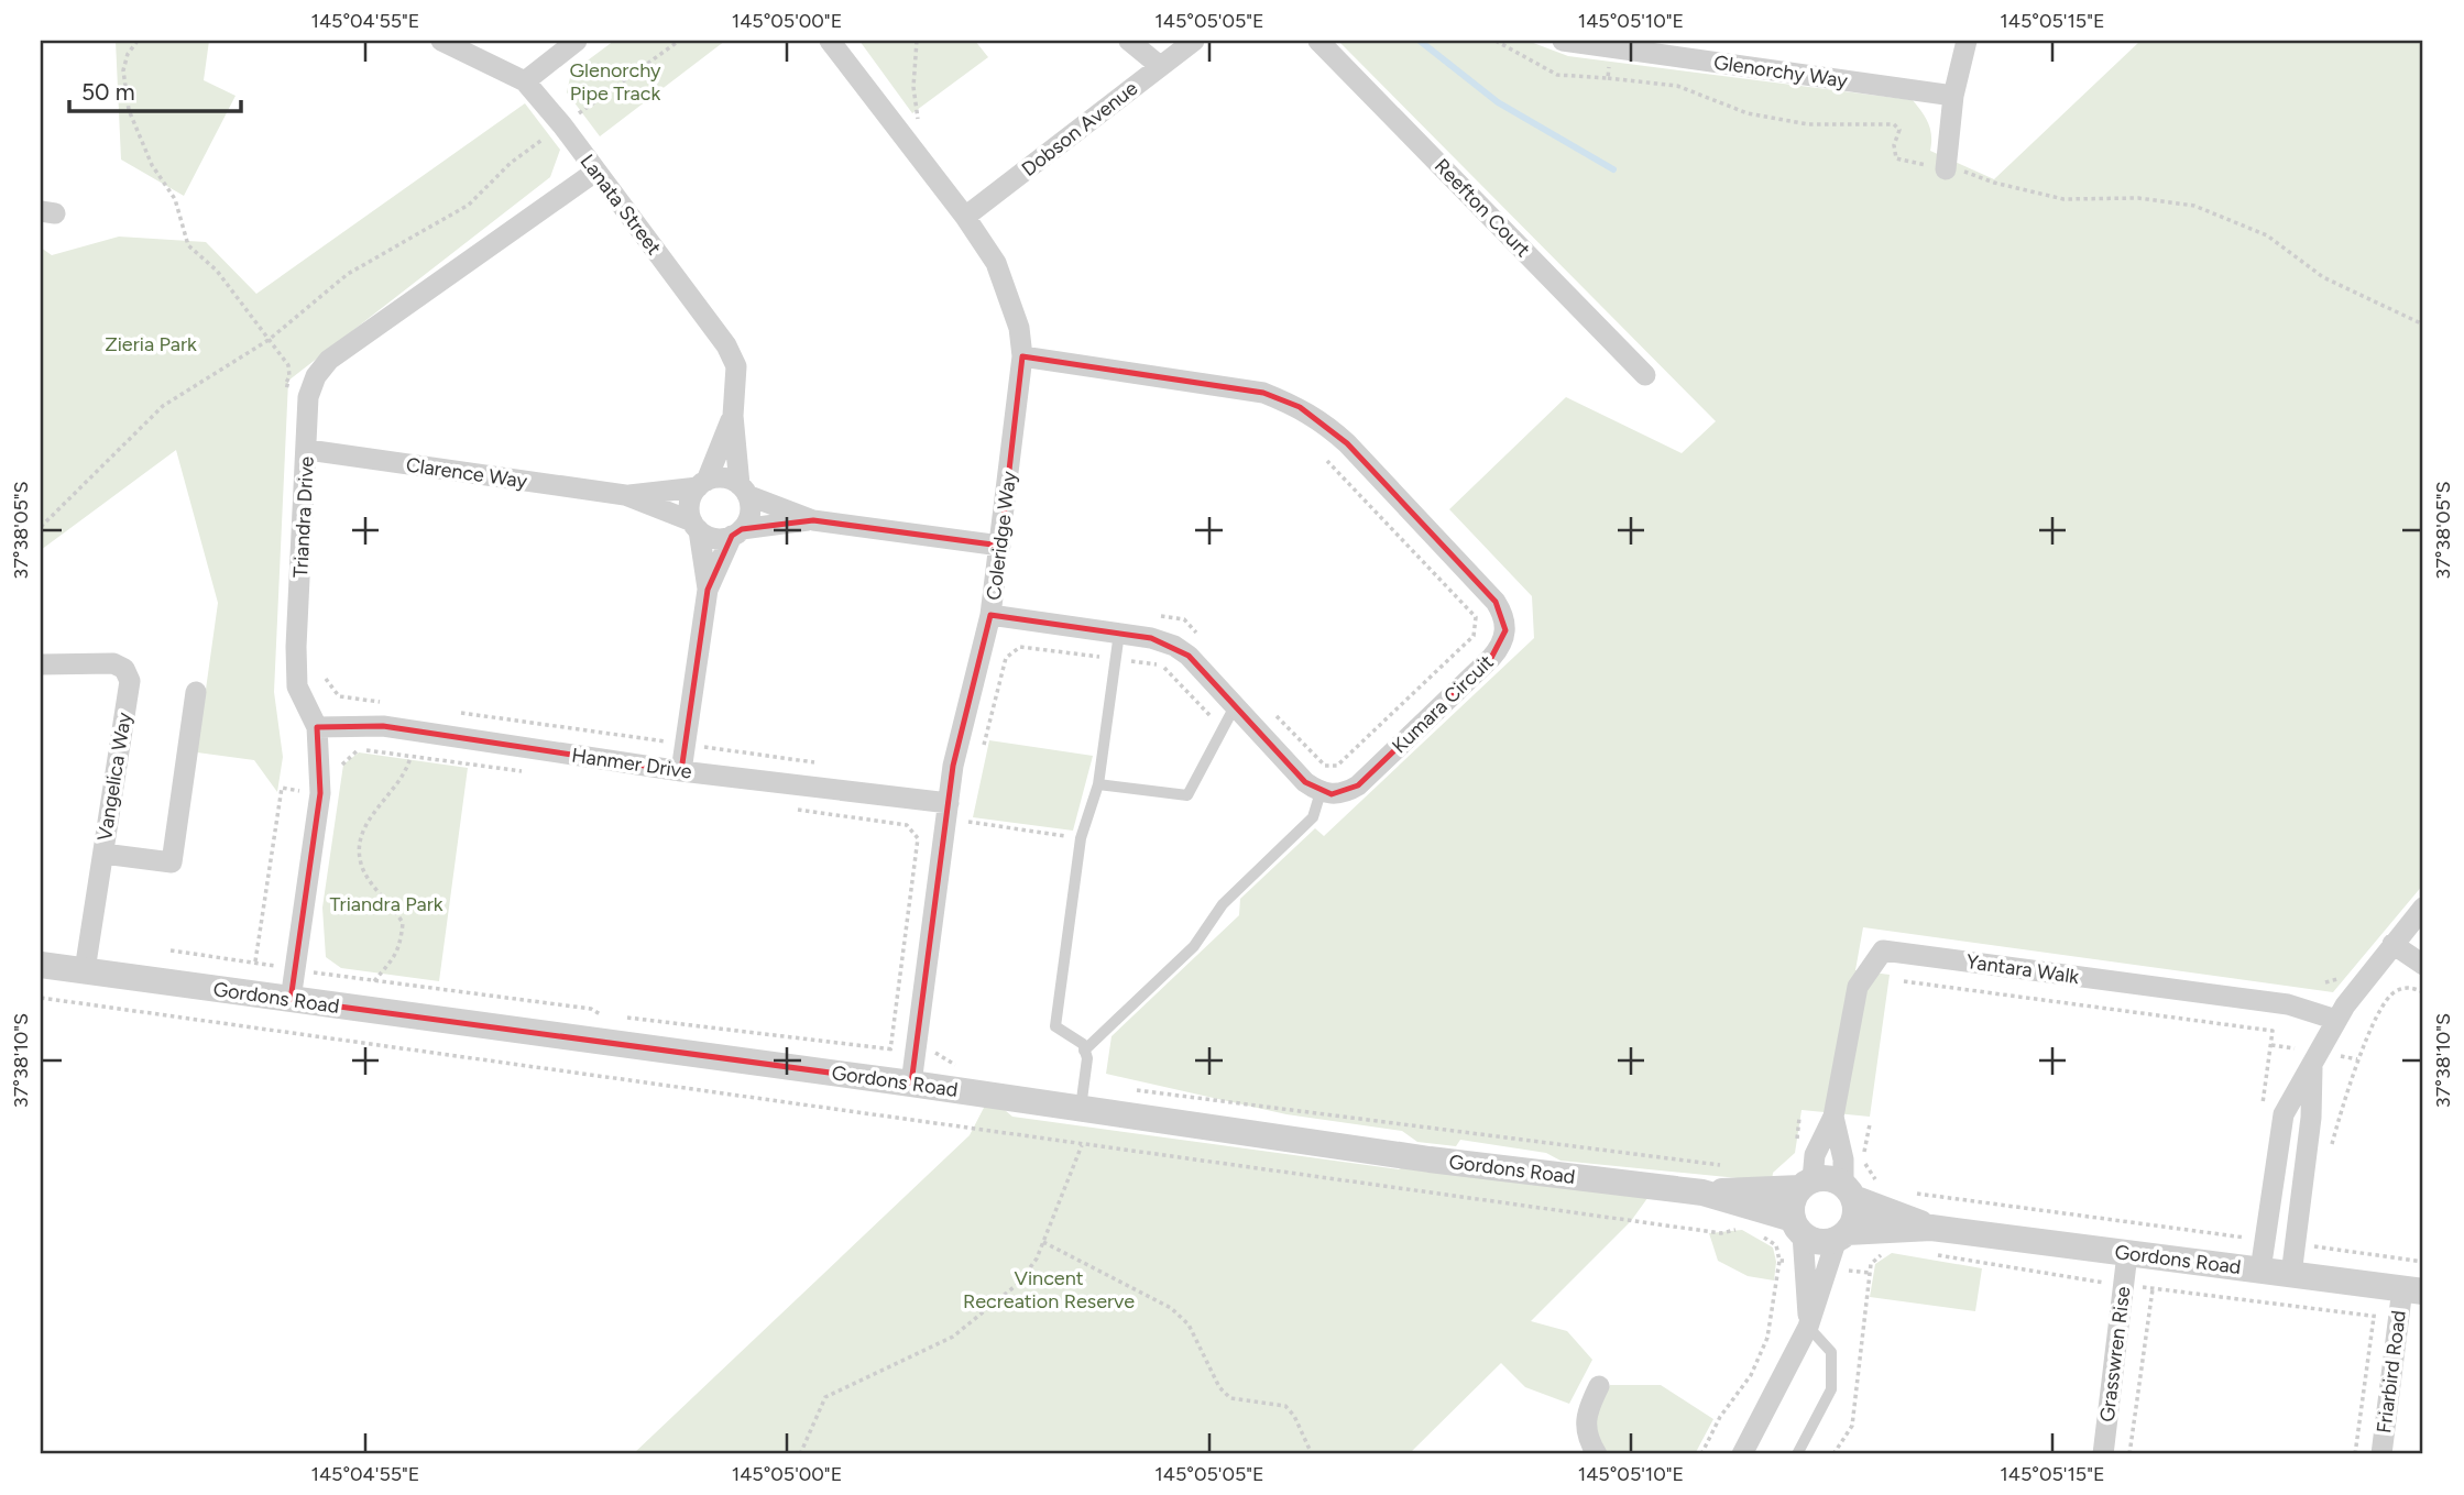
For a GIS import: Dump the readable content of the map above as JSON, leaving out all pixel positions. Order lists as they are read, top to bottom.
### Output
{
  "streets": {
    "street": [
      "Glenorchy Way",
      "Dobson Avenue",
      "Lanata Street",
      "Reefton Court",
      "Clarence Way",
      "Triandra Drive",
      "Coleridge Way",
      "Kumara Circuit",
      "Hanmer Drive",
      "Vangelica Way",
      "Yantara Walk",
      "Gordons Road",
      "Grasswren Rise",
      "Friarbird Road"
    ]
  },
  "crossings": [
    ["Dobson Avenue", "Coleridge Way"],
    ["Lanata Street", "Clarence Way"],
    ["Lanata Street", "Triandra Drive"],
    ["Clarence Way", "Triandra Drive"],
    ["Triandra Drive", "Hanmer Drive"],
    ["Triandra Drive", "Gordons Road"],
    ["Coleridge Way", "Kumara Circuit"],
    ["Coleridge Way", "Hanmer Drive"],
    ["Coleridge Way", "Gordons Road"],
    ["Vangelica Way", "Gordons Road"],
    ["Yantara Walk", "Gordons Road"],
    ["Gordons Road", "Grasswren Rise"],
    ["Gordons Road", "Friarbird Road"]
  ],
  "parks": [
    "Glenorchy Pipe Track",
    "Zieria Park",
    "Triandra Park",
    "Vincent Recreation Reserve"
  ],
  "scale_bar": "50 m",
  "coordinates": [
    "145°04'55\"E",
    "145°05'00\"E",
    "145°05'05\"E",
    "145°05'10\"E",
    "145°05'15\"E",
    "37°38'05\"S",
    "37°38'10\"S"
  ]
}
